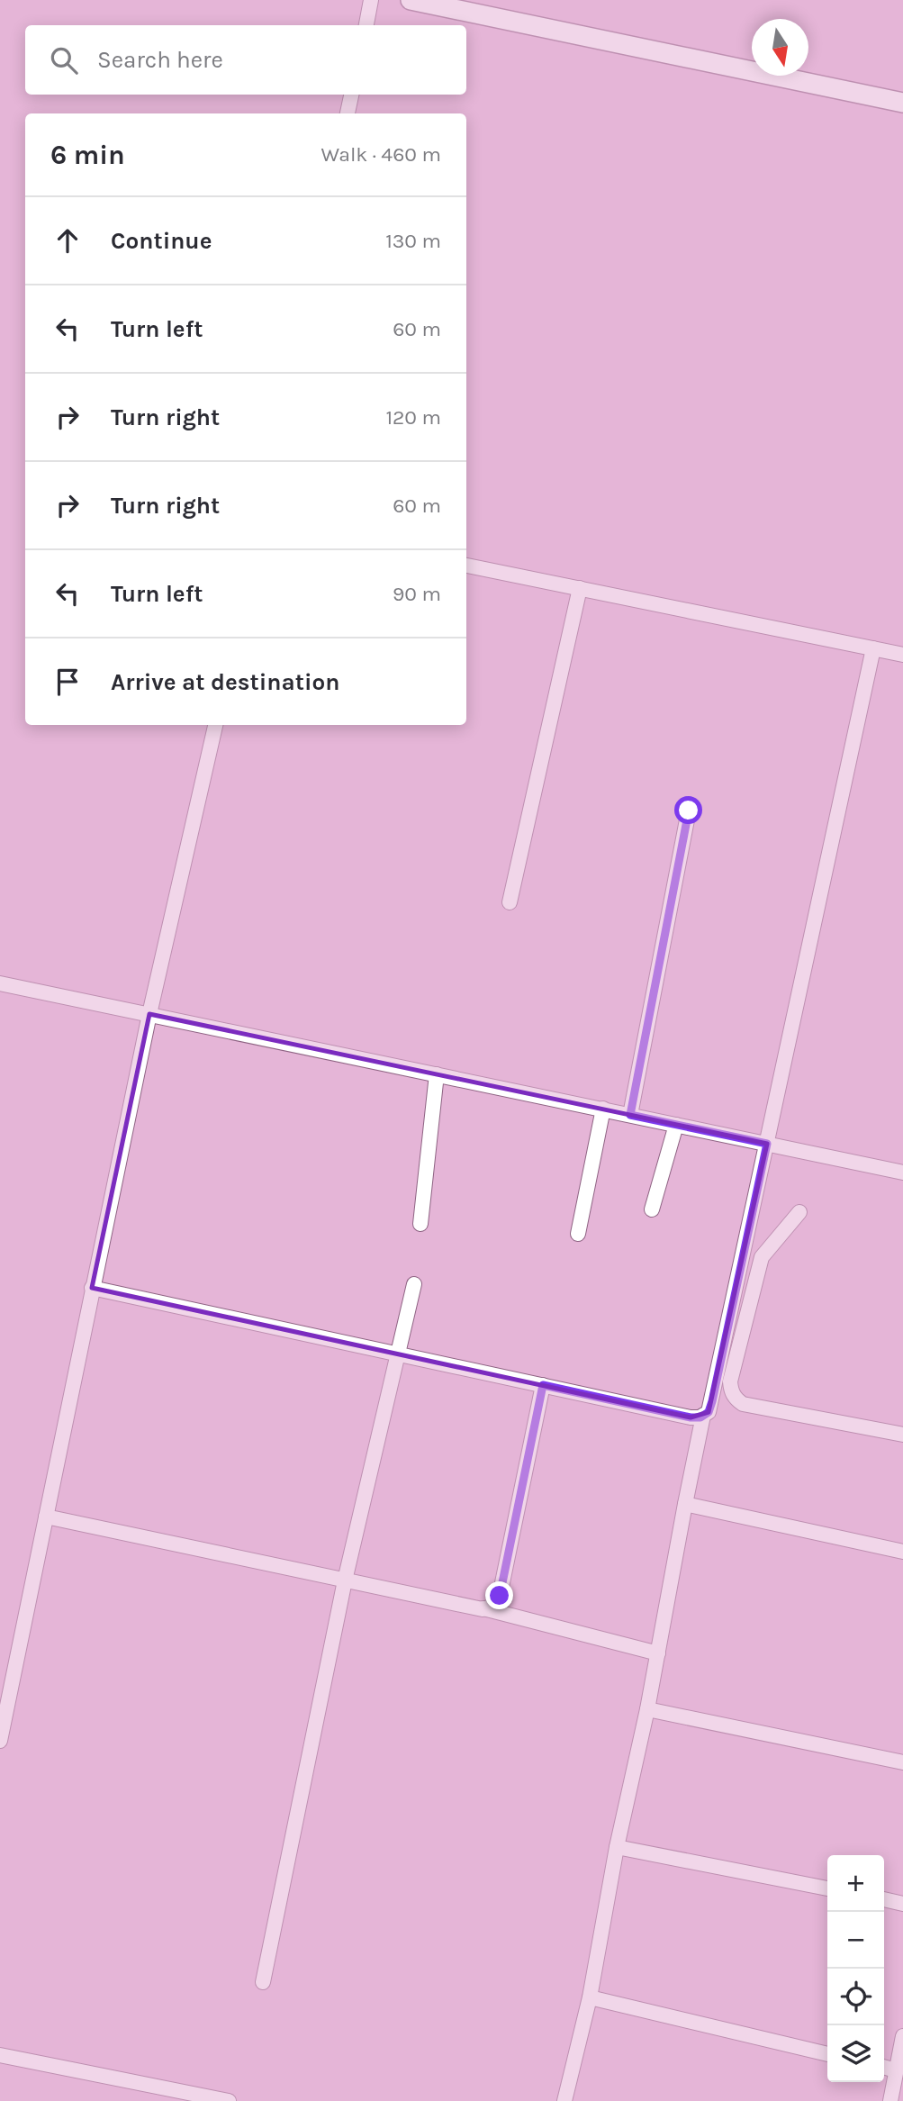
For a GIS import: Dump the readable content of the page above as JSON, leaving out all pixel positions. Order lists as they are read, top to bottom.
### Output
{
  "north": "bottom",
  "page": {
    "search": "Search here",
    "heading": ["6 min", "Walk · 460 m"],
    "list": [
      ["Continue", "130 m"],
      ["Turn left", "60 m"],
      ["Turn right", "120 m"],
      ["Turn right", "60 m"],
      ["Turn left", "90 m"],
      "Arrive at destination"
    ],
    "map_buttons": ["+", "−"]
  }
}
